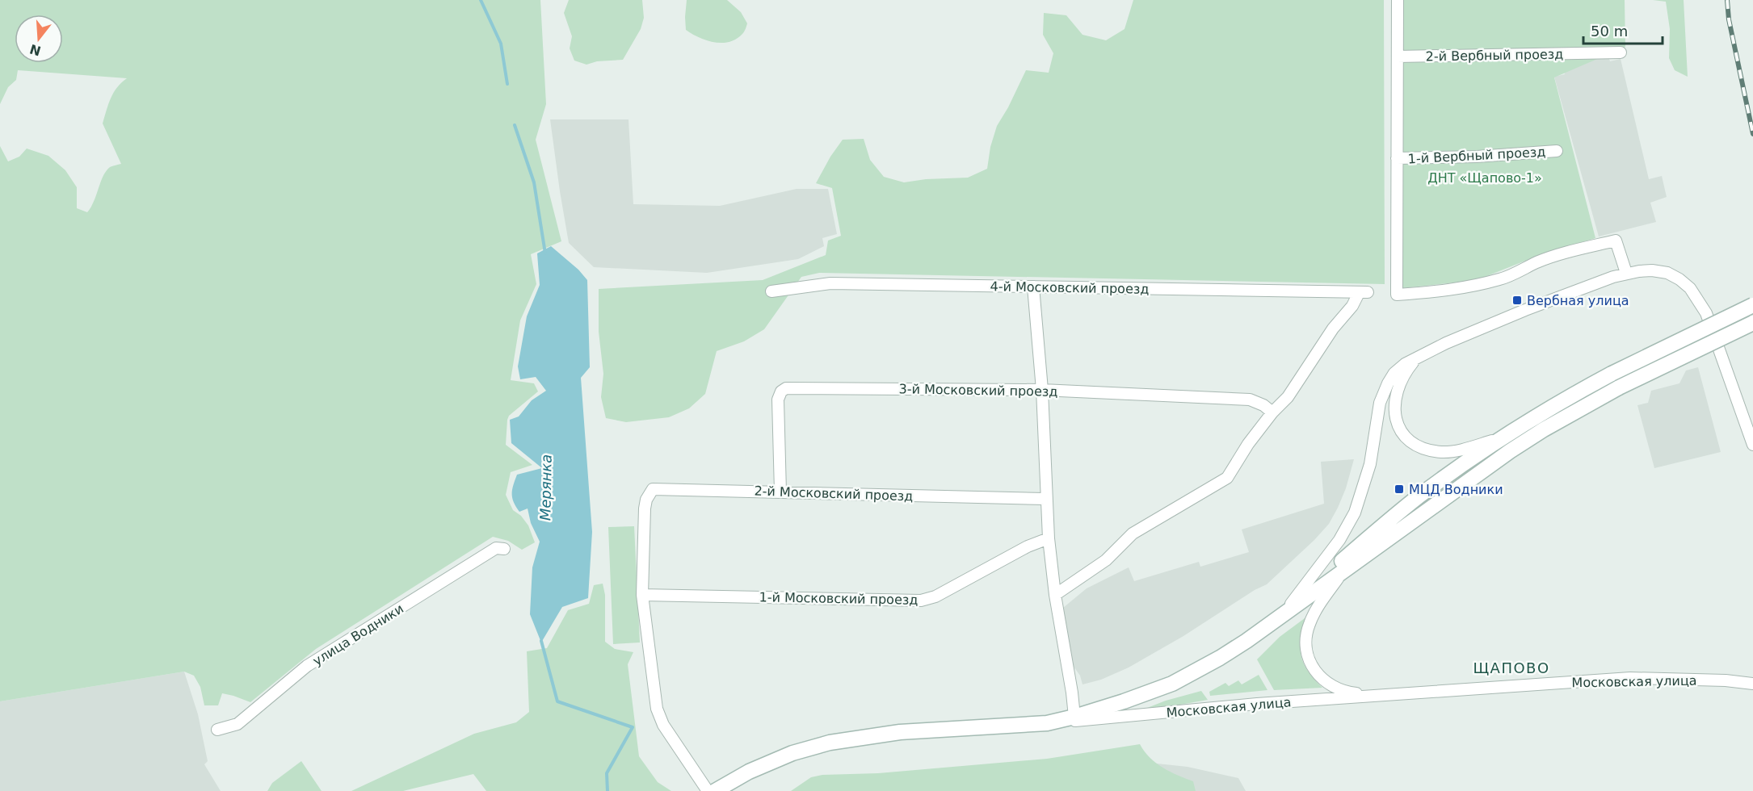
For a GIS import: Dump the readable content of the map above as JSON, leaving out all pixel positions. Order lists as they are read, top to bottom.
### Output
{
  "streets": {
    "main road": ["Московская улица"],
    "street": [
      "2-й Вербный проезд",
      "1-й Вербный проезд",
      "4-й Московский проезд",
      "3-й Московский проезд",
      "2-й Московский проезд",
      "1-й Московский проезд",
      "улица Водники"
    ]
  },
  "crossings": [
    ["4-й Московский проезд", "3-й Московский проезд"],
    ["3-й Московский проезд", "2-й Московский проезд"],
    ["2-й Московский проезд", "1-й Московский проезд"]
  ],
  "districts": ["ЩАПОВО"],
  "water": ["Мерянка"],
  "parks": ["ДНТ «Щапово-1»"],
  "places": {
    "transit": ["Вербная улица", "МЦД Водники"]
  },
  "scale_bar": "50 m",
  "north": "bottom"
}
